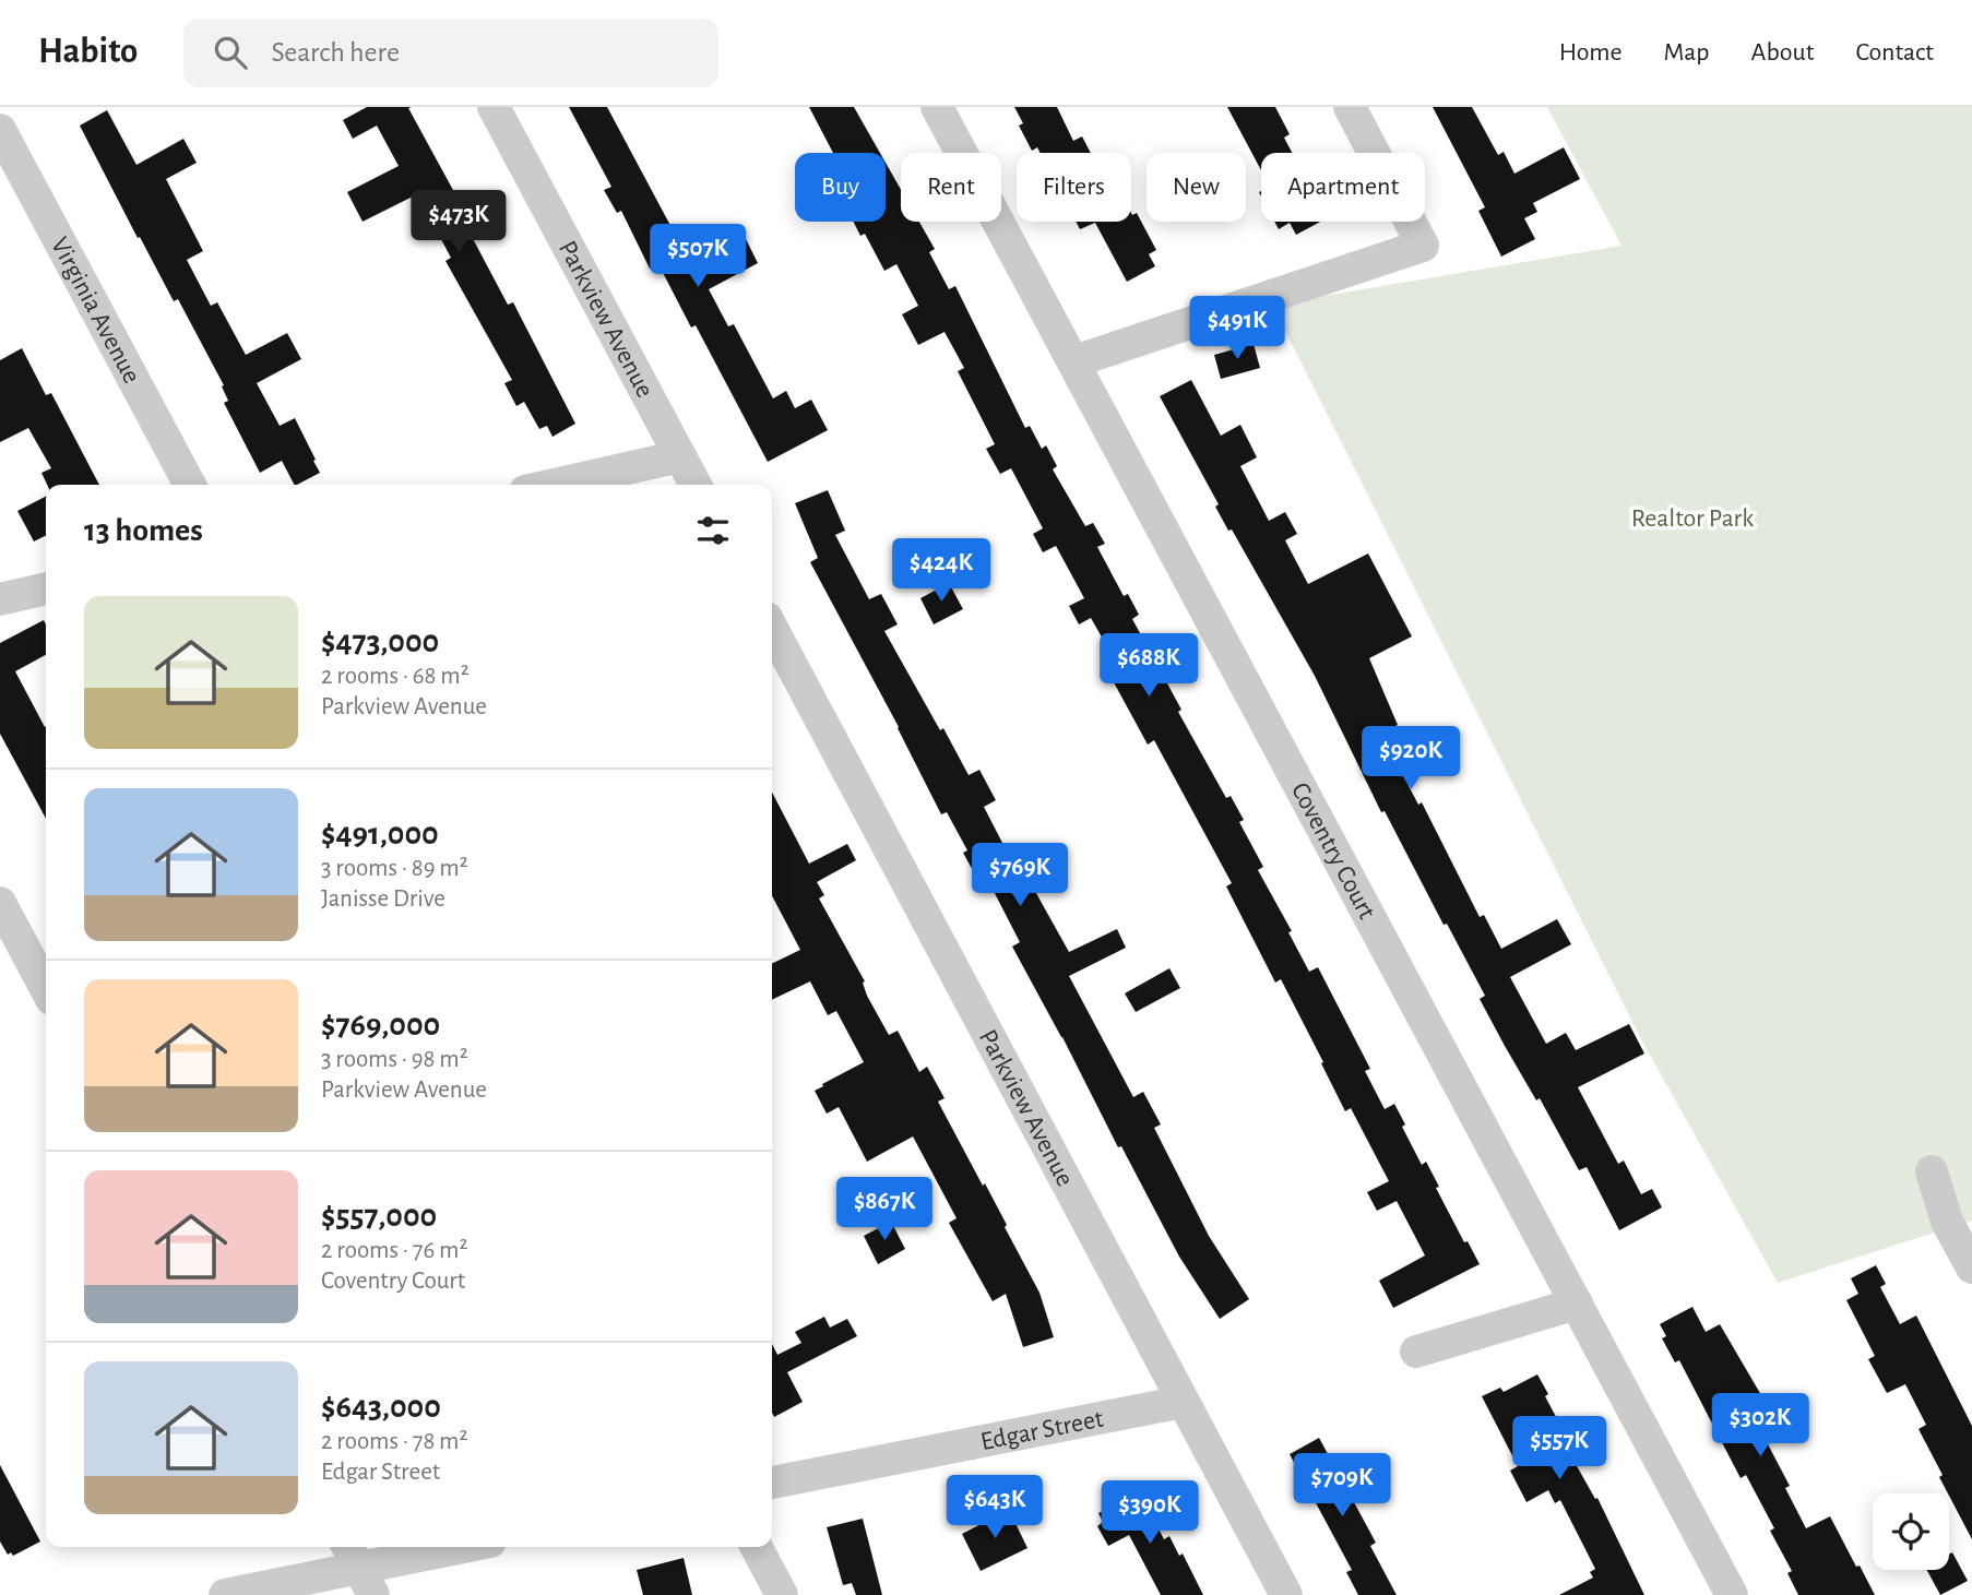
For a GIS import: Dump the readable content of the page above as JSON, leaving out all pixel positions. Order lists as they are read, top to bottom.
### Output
{
  "streets": {
    "street": [
      "Virginia Avenue",
      "Parkview Avenue",
      "Coventry Court",
      "Edgar Street"
    ]
  },
  "crossings": [
    ["Parkview Avenue", "Edgar Street"]
  ],
  "parks": ["Realtor Park"],
  "page": {
    "header": "Habito",
    "search": "Search here",
    "nav": [
      "Home",
      "Map",
      "About",
      "Contact"
    ],
    "chip": [
      "Buy",
      "Rent",
      "Filters",
      "New",
      "Apartment"
    ],
    "price": [
      "$473K",
      "$507K",
      "$491K",
      "$424K",
      "$688K",
      "$920K",
      "$769K",
      "$867K",
      "$302K",
      "$557K",
      "$709K",
      "$643K",
      "$390K"
    ],
    "heading": "13 homes",
    "list": [
      {
        "name": "$473,000",
        "note": "2 rooms · 68 m² · Parkview Avenue"
      },
      {
        "name": "$491,000",
        "note": "3 rooms · 89 m² · Janisse Drive"
      },
      {
        "name": "$769,000",
        "note": "3 rooms · 98 m² · Parkview Avenue"
      },
      {
        "name": "$557,000",
        "note": "2 rooms · 76 m² · Coventry Court"
      },
      {
        "name": "$643,000",
        "note": "2 rooms · 78 m² · Edgar Street"
      }
    ]
  }
}
